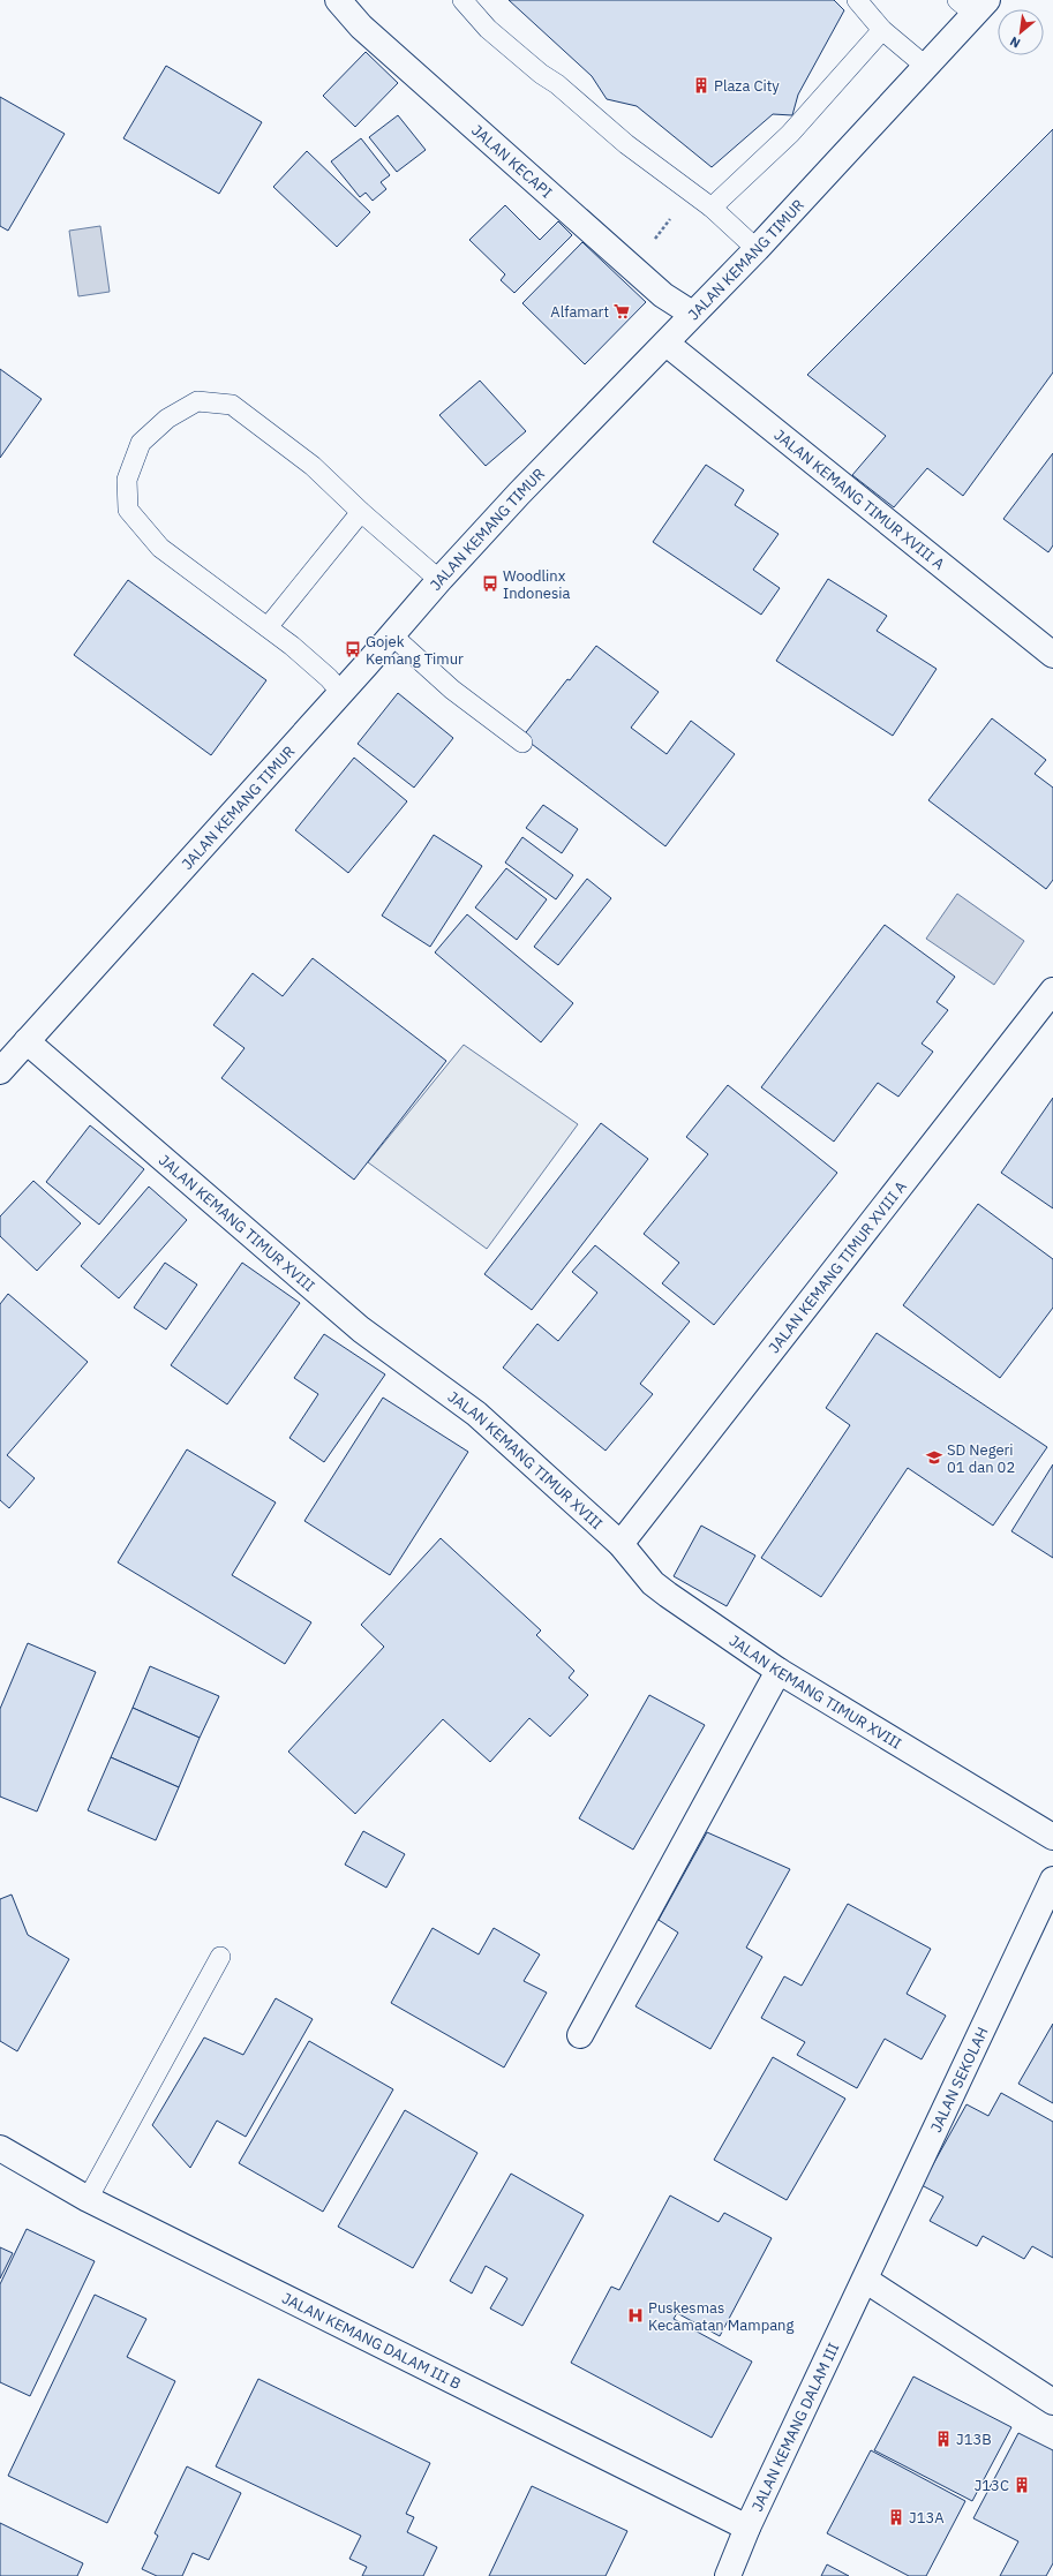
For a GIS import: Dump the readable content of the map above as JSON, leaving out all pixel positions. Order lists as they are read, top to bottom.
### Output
{
  "streets": {
    "street": [
      "JALAN KECAPI",
      "JALAN KEMANG TIMUR",
      "JALAN KEMANG TIMUR XVIII A",
      "JALAN KEMANG TIMUR XVIII",
      "JALAN SEKOLAH",
      "JALAN KEMANG DALAM III B",
      "JALAN KEMANG DALAM III"
    ]
  },
  "crossings": [
    ["JALAN KECAPI", "JALAN KEMANG TIMUR"],
    ["JALAN KEMANG TIMUR", "JALAN KEMANG TIMUR XVIII A"],
    ["JALAN KEMANG TIMUR", "JALAN KEMANG TIMUR XVIII"],
    ["JALAN KEMANG TIMUR XVIII A", "JALAN KEMANG TIMUR XVIII"],
    ["JALAN SEKOLAH", "JALAN KEMANG DALAM III"],
    ["JALAN KEMANG DALAM III B", "JALAN KEMANG DALAM III"]
  ],
  "places": {
    "building": [
      "Plaza City",
      "J13B",
      "J13C",
      "J13A"
    ],
    "supermarket": ["Alfamart"],
    "bus stop": ["Woodlinx Indonesia", "Gojek Kemang Timur"],
    "school or university": ["SD Negeri 01 dan 02"],
    "hospital": ["Puskesmas Kecamatan Mampang"]
  },
  "north": "bottom left"
}
